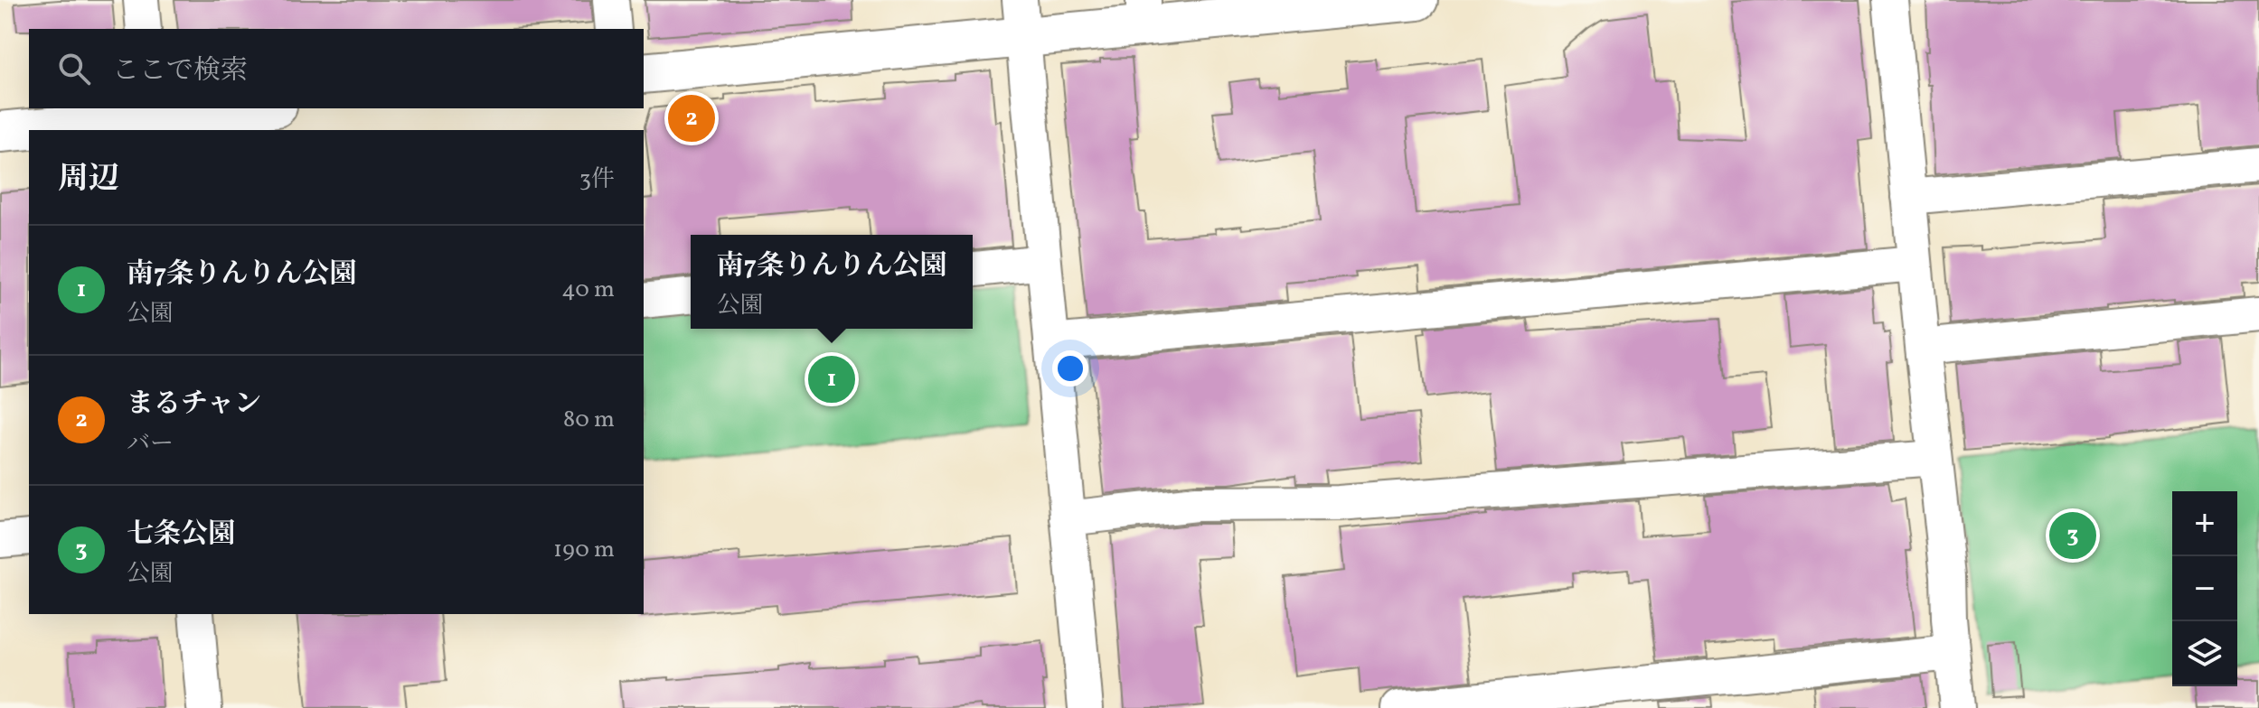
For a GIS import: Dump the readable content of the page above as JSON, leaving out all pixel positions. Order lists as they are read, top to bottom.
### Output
{
  "page": {
    "search": "ここで検索",
    "pins": ["2", "1", "3"],
    "heading": ["周辺", "3件"],
    "list": [
      {
        "mark": "1",
        "name": "南7条りんりん公園",
        "note": "公園",
        "value": "40 m"
      },
      {
        "mark": "2",
        "name": "まるチャン",
        "note": "バー",
        "value": "80 m"
      },
      {
        "mark": "3",
        "name": "七条公園",
        "note": "公園",
        "value": "190 m"
      }
    ],
    "popup": ["南7条りんりん公園", "公園"],
    "map_buttons": ["+", "−"]
  }
}
